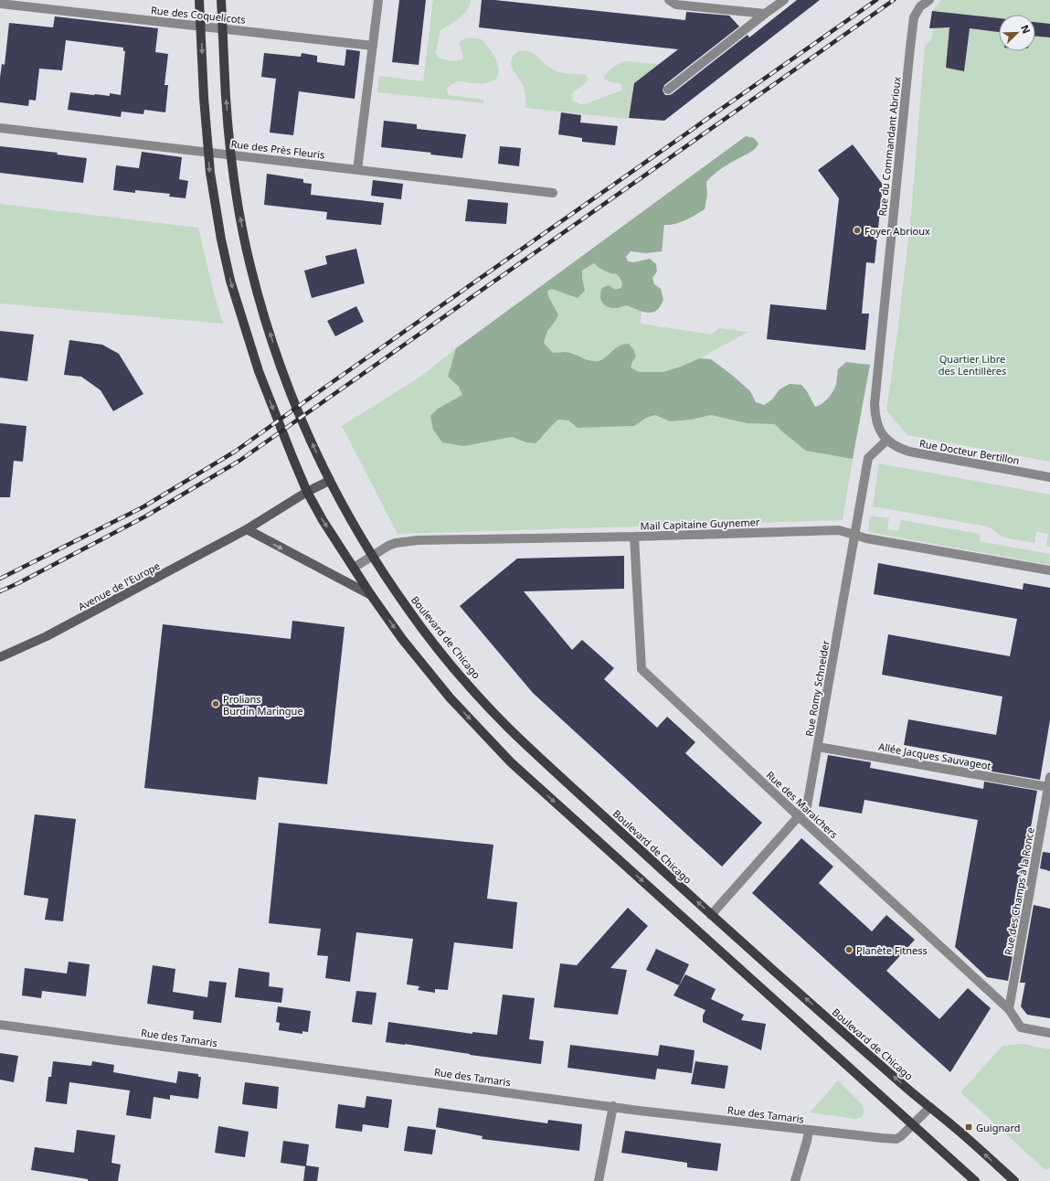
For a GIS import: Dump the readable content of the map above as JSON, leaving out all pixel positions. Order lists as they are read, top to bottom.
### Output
{
  "streets": {
    "main road": ["Avenue de l'Europe", "Boulevard de Chicago"],
    "street": [
      "Rue des Coquelicots",
      "Rue du Commandant Abrioux",
      "Rue des Près Fleuris",
      "Rue Docteur Bertillon",
      "Mail Capitaine Guynemer",
      "Rue Romy Schneider",
      "Allée Jacques Sauvageot",
      "Rue des Maraichers",
      "Rue des Champs à la Ronce",
      "Rue des Tamaris"
    ]
  },
  "crossings": [
    ["Rue des Coquelicots", "Boulevard de Chicago"],
    ["Rue du Commandant Abrioux", "Rue Docteur Bertillon"],
    ["Rue du Commandant Abrioux", "Rue Romy Schneider"],
    ["Rue des Près Fleuris", "Boulevard de Chicago"],
    ["Rue Docteur Bertillon", "Rue Romy Schneider"],
    ["Mail Capitaine Guynemer", "Boulevard de Chicago"],
    ["Mail Capitaine Guynemer", "Rue Romy Schneider"],
    ["Mail Capitaine Guynemer", "Rue des Maraichers"],
    ["Avenue de l'Europe", "Boulevard de Chicago"],
    ["Boulevard de Chicago", "Rue Romy Schneider"],
    ["Boulevard de Chicago", "Rue des Tamaris"],
    ["Rue Romy Schneider", "Allée Jacques Sauvageot"],
    ["Rue Romy Schneider", "Rue des Maraichers"],
    ["Allée Jacques Sauvageot", "Rue des Champs à la Ronce"],
    ["Rue des Maraichers", "Rue des Champs à la Ronce"]
  ],
  "parks": ["Quartier Libre des Lentillères"],
  "places": {
    "other": ["Foyer Abrioux", "Prolians Burdin Maringue", "Planète Fitness"],
    "transit": ["Guignard"]
  },
  "north": "top right"
}
